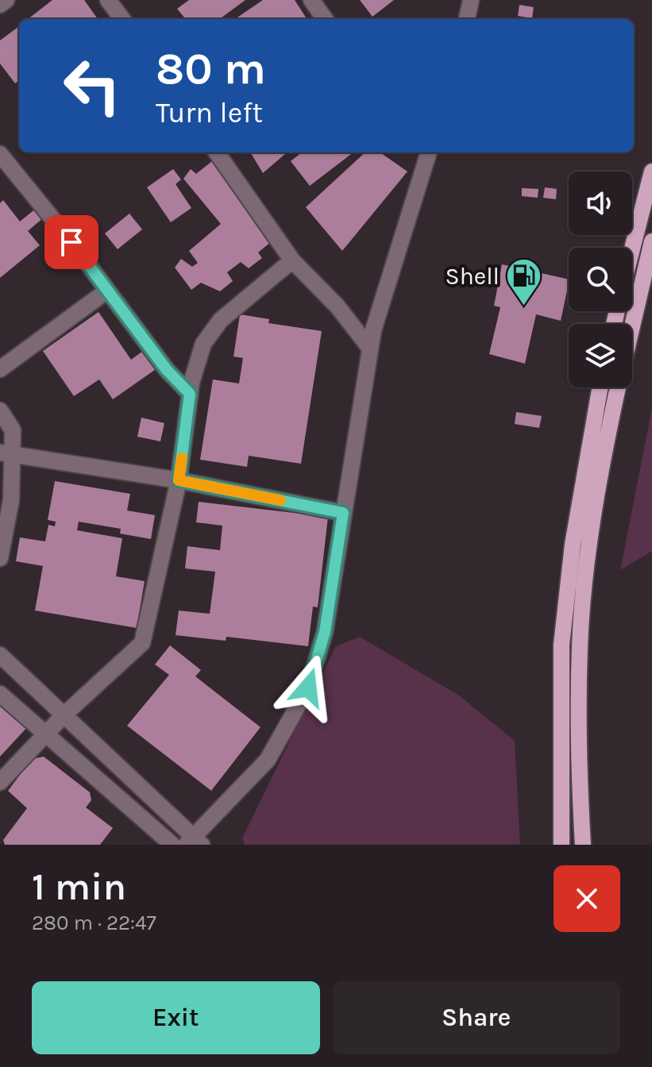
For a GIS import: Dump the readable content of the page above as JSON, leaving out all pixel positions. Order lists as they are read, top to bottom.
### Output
{
  "places": {
    "fuel station": ["Shell"]
  },
  "page": {
    "turn": ["80 m", "Turn left"],
    "heading": ["1 min", "280 m · 22:47"],
    "buttons": ["Exit", "Share"]
  }
}
